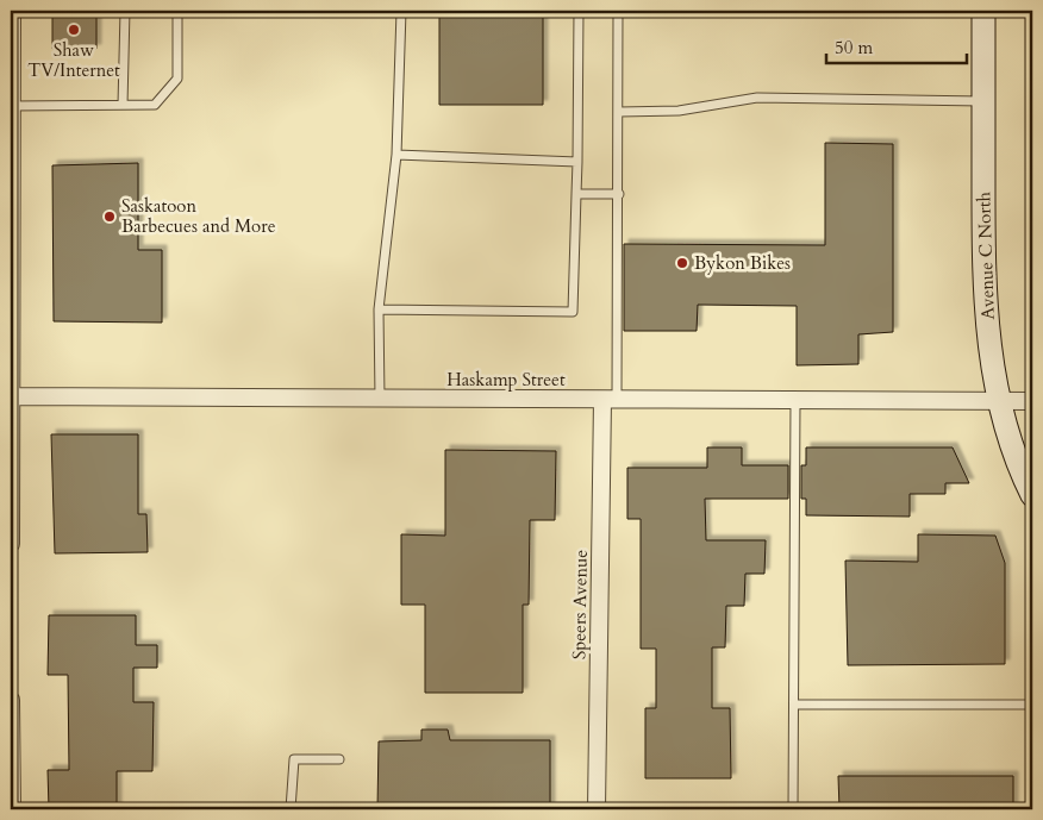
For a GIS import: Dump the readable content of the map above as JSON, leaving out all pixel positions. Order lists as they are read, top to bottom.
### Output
{
  "streets": {
    "main road": ["Avenue C North"],
    "street": ["Haskamp Street", "Speers Avenue"]
  },
  "crossings": [
    ["Avenue C North", "Haskamp Street"],
    ["Haskamp Street", "Speers Avenue"]
  ],
  "places": ["Shaw TV/Internet", "Saskatoon Barbecues and More", "Bykon Bikes"],
  "scale_bar": "50 m"
}
